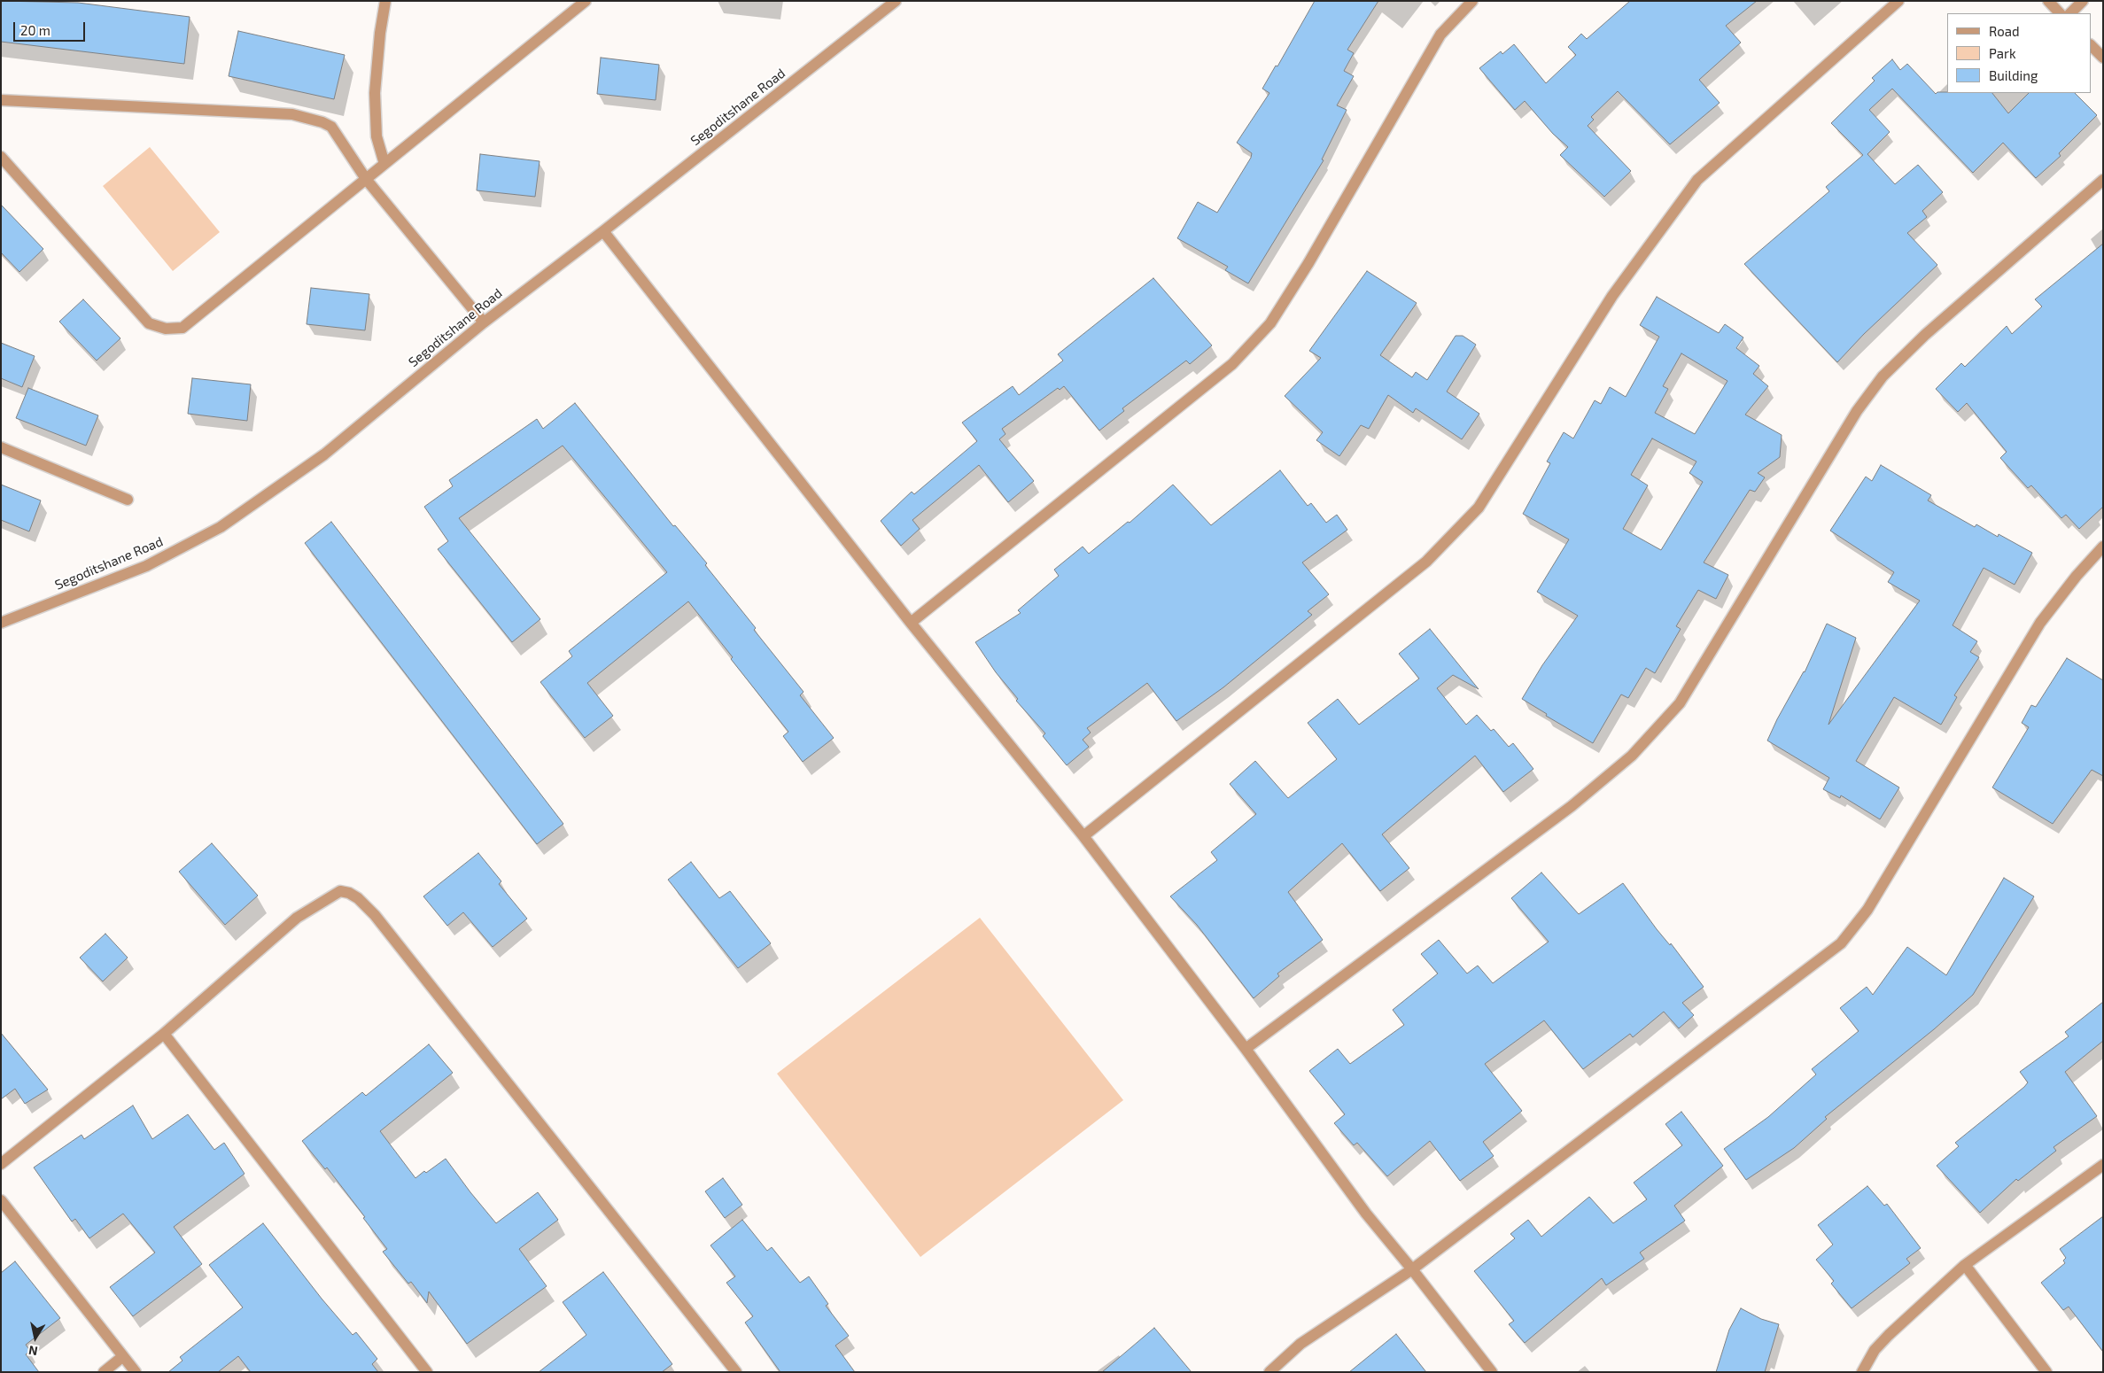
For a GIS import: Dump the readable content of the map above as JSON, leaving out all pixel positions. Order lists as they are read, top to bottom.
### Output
{
  "streets": {
    "street": ["Segoditshane Road"]
  },
  "legend": ["Road", "Park", "Building"],
  "scale_bar": "20 m",
  "north": "bottom"
}
